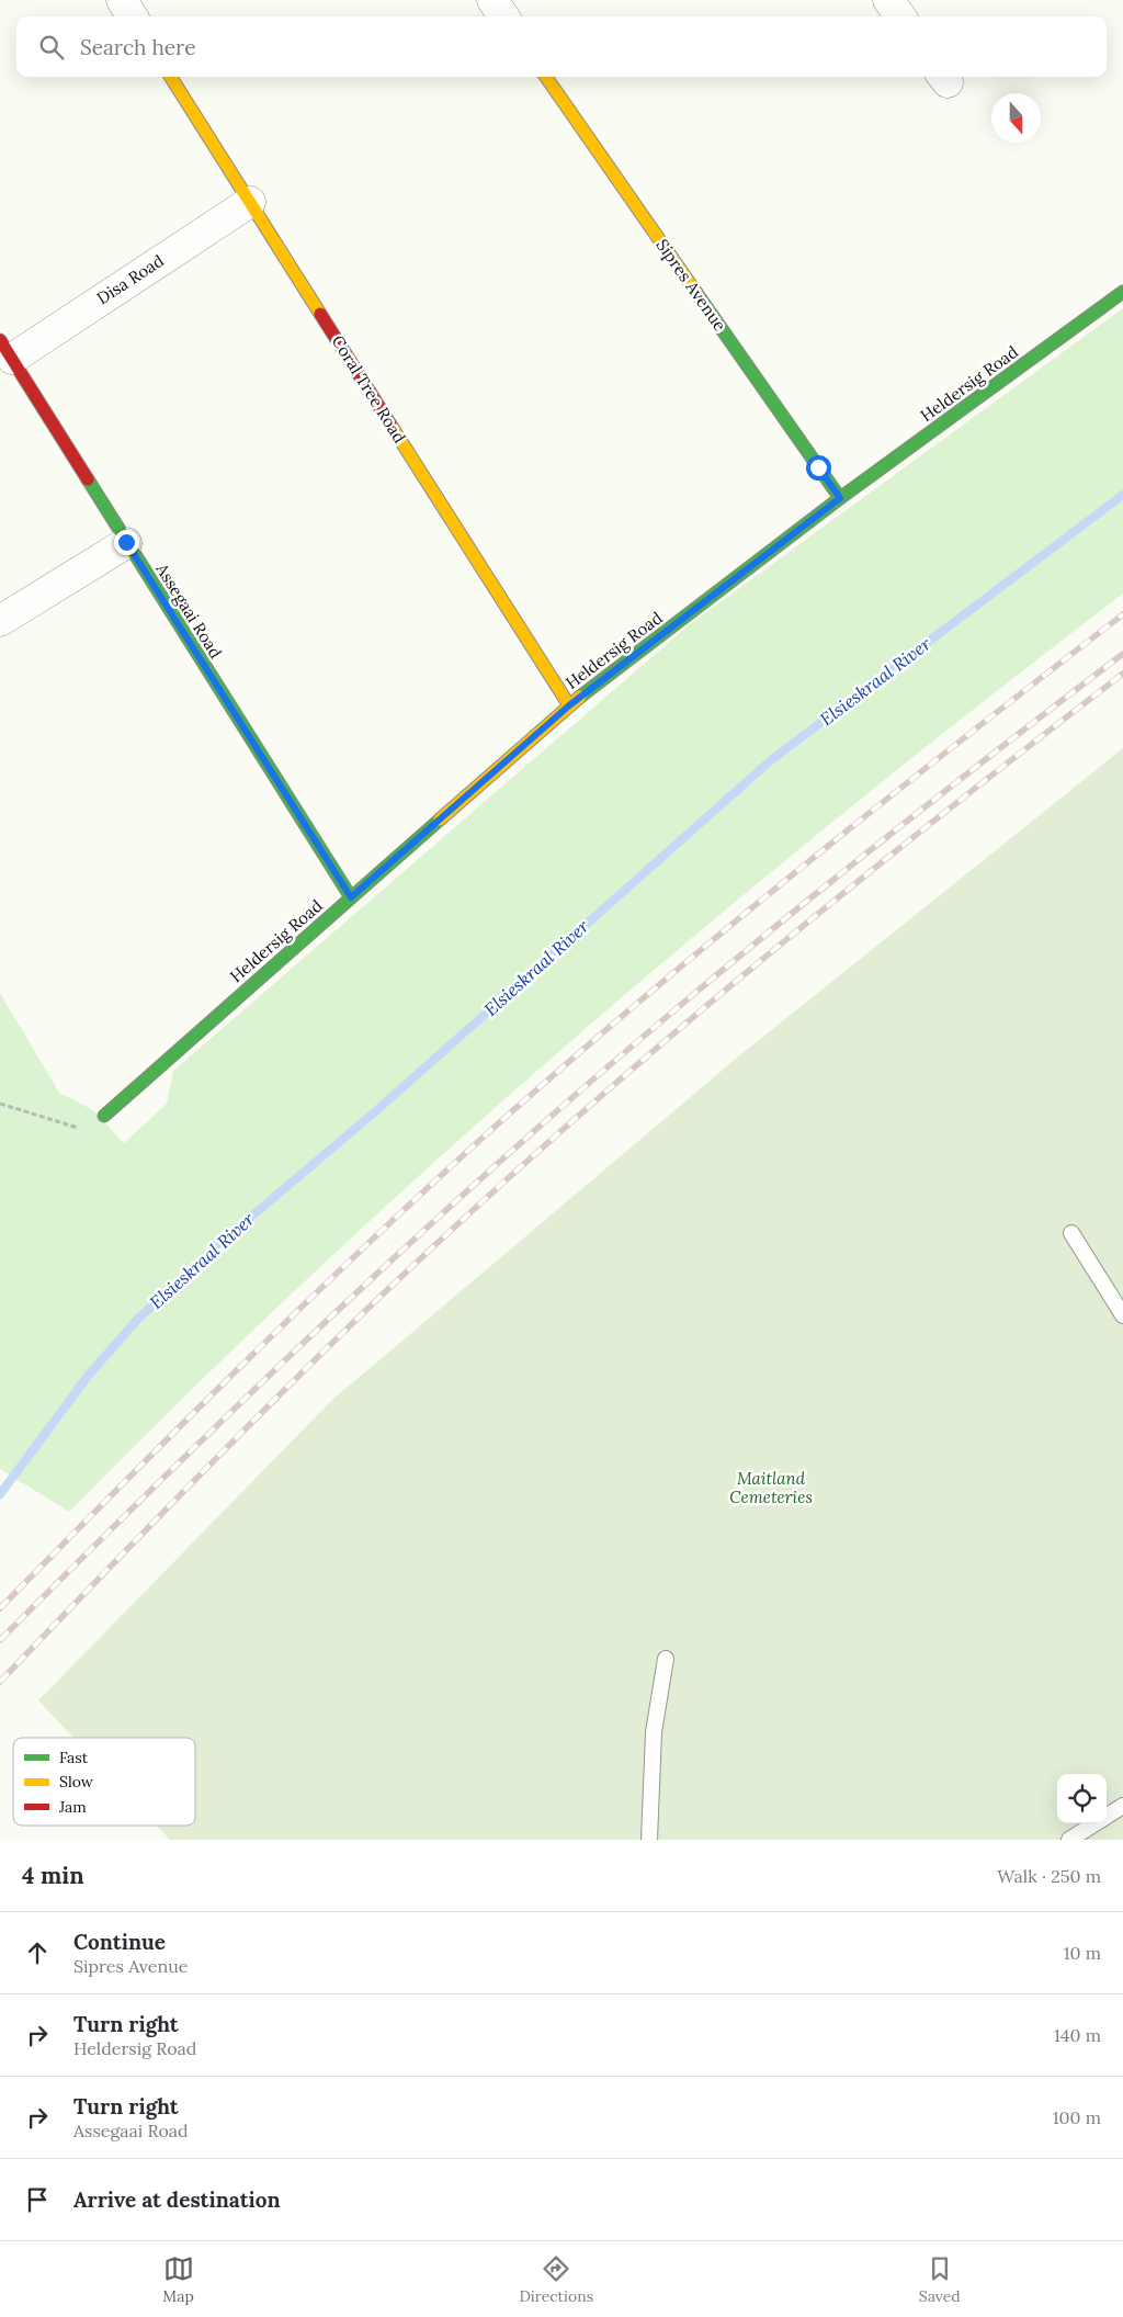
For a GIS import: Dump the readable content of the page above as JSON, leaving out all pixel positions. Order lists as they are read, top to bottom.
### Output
{
  "streets": {
    "street": [
      "Disa Road",
      "Sipres Avenue",
      "Heldersig Road",
      "Coral Tree Road",
      "Assegaai Road"
    ]
  },
  "crossings": [
    ["Disa Road", "Coral Tree Road"],
    ["Disa Road", "Assegaai Road"],
    ["Sipres Avenue", "Heldersig Road"],
    ["Heldersig Road", "Coral Tree Road"],
    ["Heldersig Road", "Assegaai Road"]
  ],
  "water": ["Elsieskraal River"],
  "parks": ["Maitland Cemeteries"],
  "legend": ["Fast", "Slow", "Jam"],
  "north": "bottom",
  "page": {
    "search": "Search here",
    "heading": ["4 min", "Walk · 250 m"],
    "list": [
      ["Continue", "Sipres Avenue", "10 m"],
      ["Turn right", "Heldersig Road", "140 m"],
      ["Turn right", "Assegaai Road", "100 m"],
      "Arrive at destination"
    ],
    "nav": ["Map", "Directions", "Saved"]
  }
}
